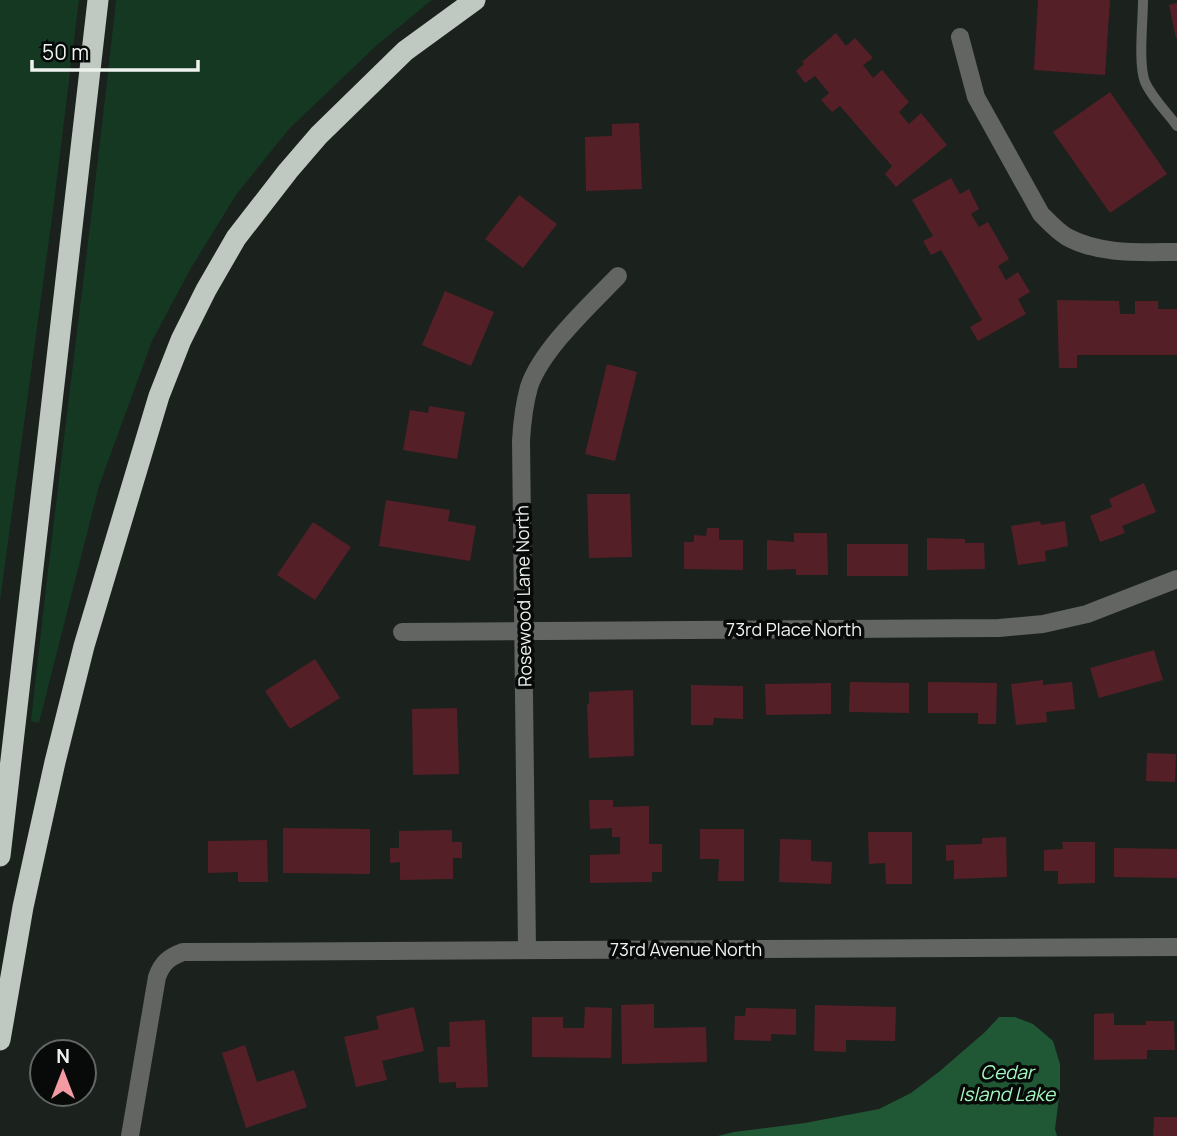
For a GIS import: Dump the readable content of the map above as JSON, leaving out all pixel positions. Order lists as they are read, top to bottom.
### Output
{
  "streets": {
    "street": ["Rosewood Lane North", "73rd Place North", "73rd Avenue North"]
  },
  "crossings": [
    ["Rosewood Lane North", "73rd Place North"],
    ["Rosewood Lane North", "73rd Avenue North"]
  ],
  "water": ["Cedar Island Lake"],
  "scale_bar": "50 m",
  "north": "top"
}
